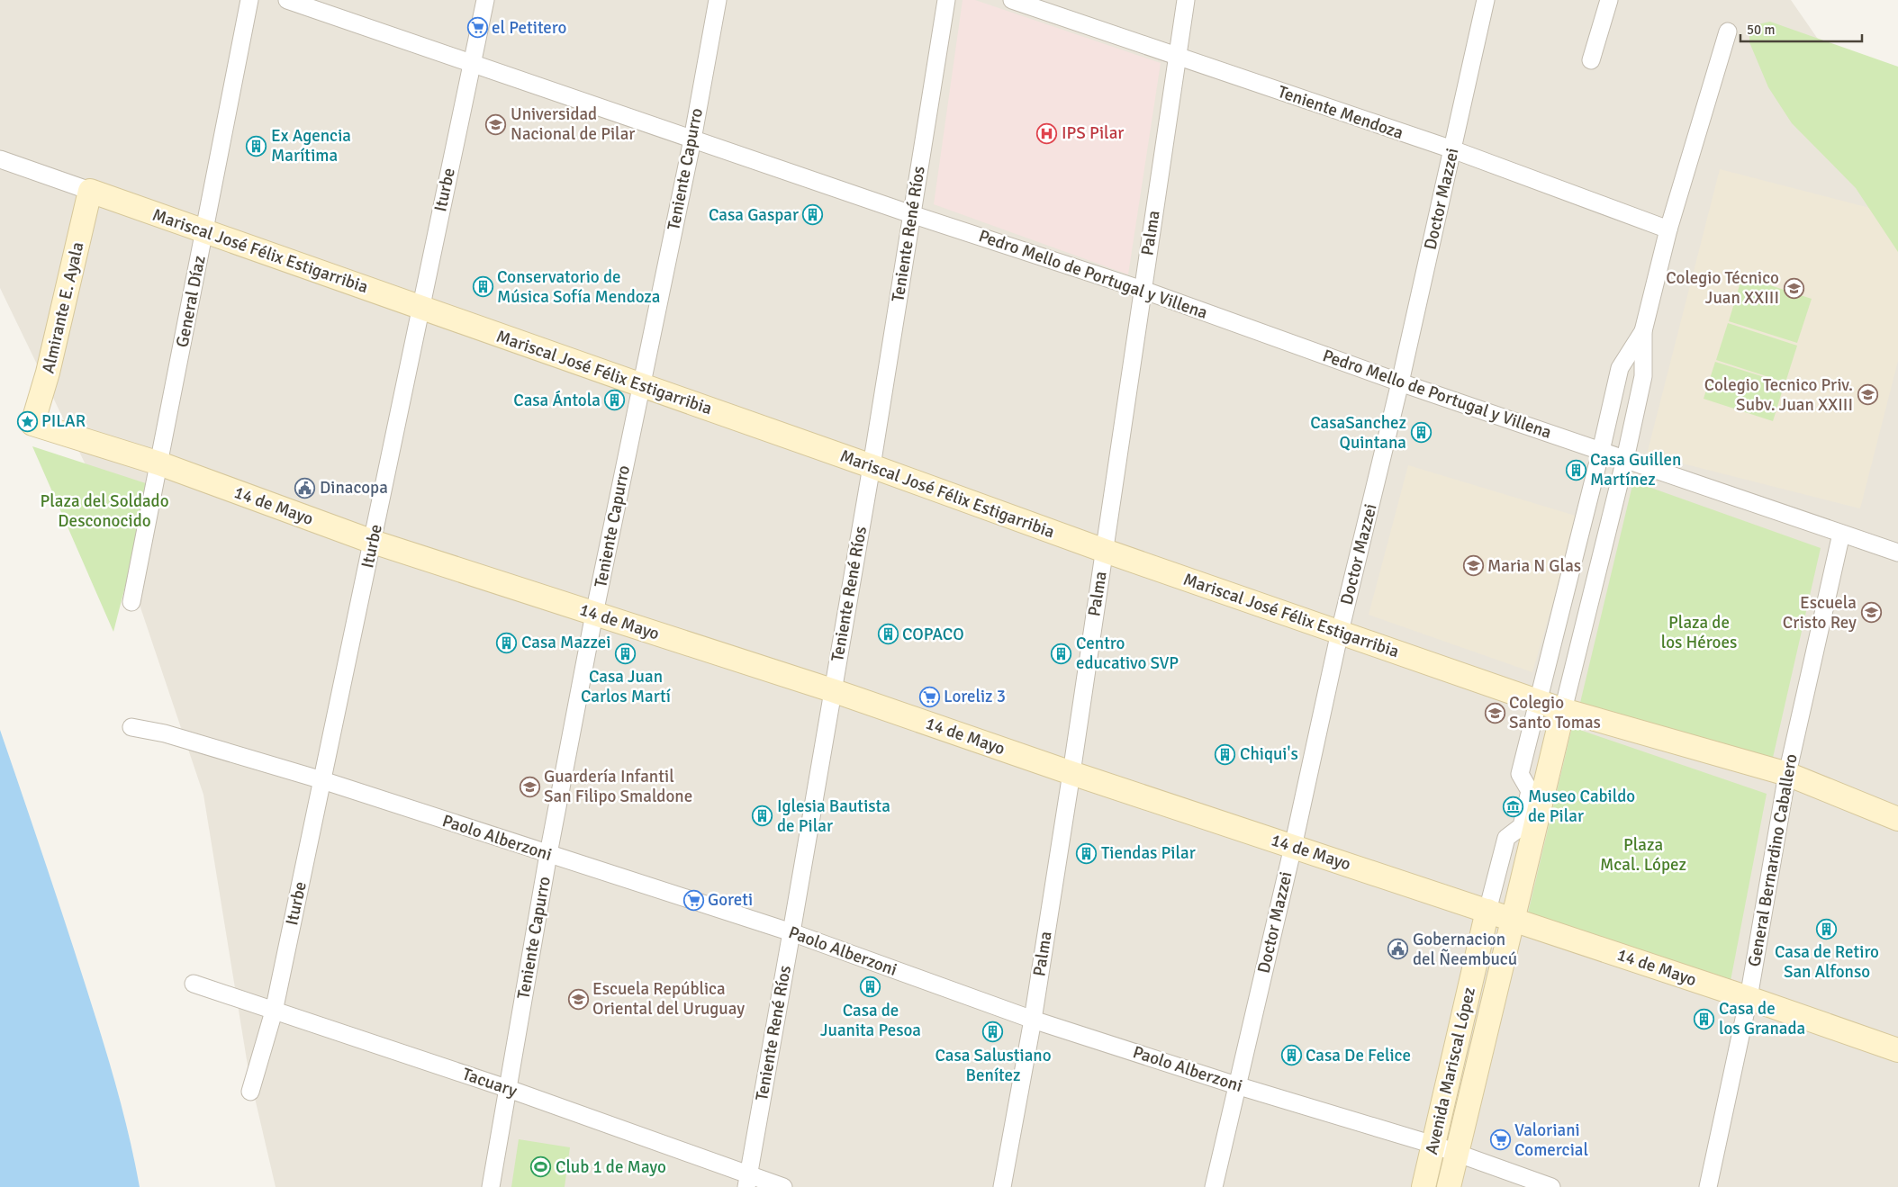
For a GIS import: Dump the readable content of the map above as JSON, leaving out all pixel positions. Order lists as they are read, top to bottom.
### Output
{
  "streets": {
    "main road": [
      "Mariscal José Félix Estigarribia",
      "Almirante E. Ayala",
      "14 de Mayo",
      "Avenida Mariscal López"
    ],
    "street": [
      "Teniente Mendoza",
      "Teniente Capurro",
      "Iturbe",
      "Doctor Mazzei",
      "Palma",
      "Teniente René Ríos",
      "Pedro Mello de Portugal y Villena",
      "General Díaz",
      "Paolo Alberzoni",
      "General Bernardino Caballero",
      "Tacuary"
    ]
  },
  "crossings": [
    ["Teniente Mendoza", "Doctor Mazzei"],
    ["Teniente Mendoza", "Palma"],
    ["Teniente Capurro", "Mariscal José Félix Estigarribia"],
    ["Teniente Capurro", "Pedro Mello de Portugal y Villena"],
    ["Teniente Capurro", "14 de Mayo"],
    ["Teniente Capurro", "Paolo Alberzoni"],
    ["Teniente Capurro", "Tacuary"],
    ["Iturbe", "Mariscal José Félix Estigarribia"],
    ["Iturbe", "Pedro Mello de Portugal y Villena"],
    ["Iturbe", "14 de Mayo"],
    ["Iturbe", "Paolo Alberzoni"],
    ["Iturbe", "Tacuary"],
    ["Doctor Mazzei", "Mariscal José Félix Estigarribia"],
    ["Doctor Mazzei", "Pedro Mello de Portugal y Villena"],
    ["Doctor Mazzei", "14 de Mayo"],
    ["Doctor Mazzei", "Paolo Alberzoni"],
    ["Palma", "Mariscal José Félix Estigarribia"],
    ["Palma", "Pedro Mello de Portugal y Villena"],
    ["Palma", "14 de Mayo"],
    ["Palma", "Paolo Alberzoni"],
    ["Teniente René Ríos", "Mariscal José Félix Estigarribia"],
    ["Teniente René Ríos", "Pedro Mello de Portugal y Villena"],
    ["Teniente René Ríos", "14 de Mayo"],
    ["Teniente René Ríos", "Paolo Alberzoni"],
    ["Teniente René Ríos", "Tacuary"],
    ["Mariscal José Félix Estigarribia", "General Díaz"],
    ["Mariscal José Félix Estigarribia", "Almirante E. Ayala"],
    ["Mariscal José Félix Estigarribia", "General Bernardino Caballero"],
    ["Mariscal José Félix Estigarribia", "Avenida Mariscal López"],
    ["Pedro Mello de Portugal y Villena", "General Bernardino Caballero"],
    ["Pedro Mello de Portugal y Villena", "Avenida Mariscal López"],
    ["General Díaz", "14 de Mayo"],
    ["Almirante E. Ayala", "14 de Mayo"],
    ["14 de Mayo", "General Bernardino Caballero"],
    ["14 de Mayo", "Avenida Mariscal López"],
    ["Paolo Alberzoni", "Avenida Mariscal López"]
  ],
  "parks": ["Plaza del Soldado Desconocido", "Plaza de los Héroes", "Plaza Mcal. López"],
  "places": {
    "supermarket": [
      "el Petitero",
      "Loreliz 3",
      "Goreti",
      "Valoriani Comercial"
    ],
    "school or university": [
      "Universidad Nacional de Pilar",
      "Colegio Técnico Juan XXIII",
      "Colegio Tecnico Priv. Subv. Juan XXIII",
      "Maria N Glas",
      "Escuela Cristo Rey",
      "Colegio Santo Tomas",
      "Guardería Infantil San Filipo Smaldone",
      "Escuela República Oriental del Uruguay"
    ],
    "hospital": ["IPS Pilar"],
    "building": [
      "Ex Agencia Marítima",
      "Casa Gaspar",
      "Conservatorio de Música Sofía Mendoza",
      "Casa Ántola",
      "CasaSanchez Quintana",
      "Casa Guillen Martínez",
      "COPACO",
      "Casa Mazzei",
      "Casa Juan Carlos Martí",
      "Centro educativo SVP",
      "Chiqui's",
      "Iglesia Bautista de Pilar",
      "Tiendas Pilar",
      "Casa de Retiro San Alfonso",
      "Casa de Juanita Pesoa",
      "Casa de los Granada",
      "Casa Salustiano Benítez",
      "Casa De Felice"
    ],
    "place": ["PILAR"],
    "public building": ["Dinacopa", "Gobernacion del Ñeembucú"],
    "museum": ["Museo Cabildo de Pilar"],
    "sports": ["Club 1 de Mayo"]
  },
  "scale_bar": "50 m"
}
